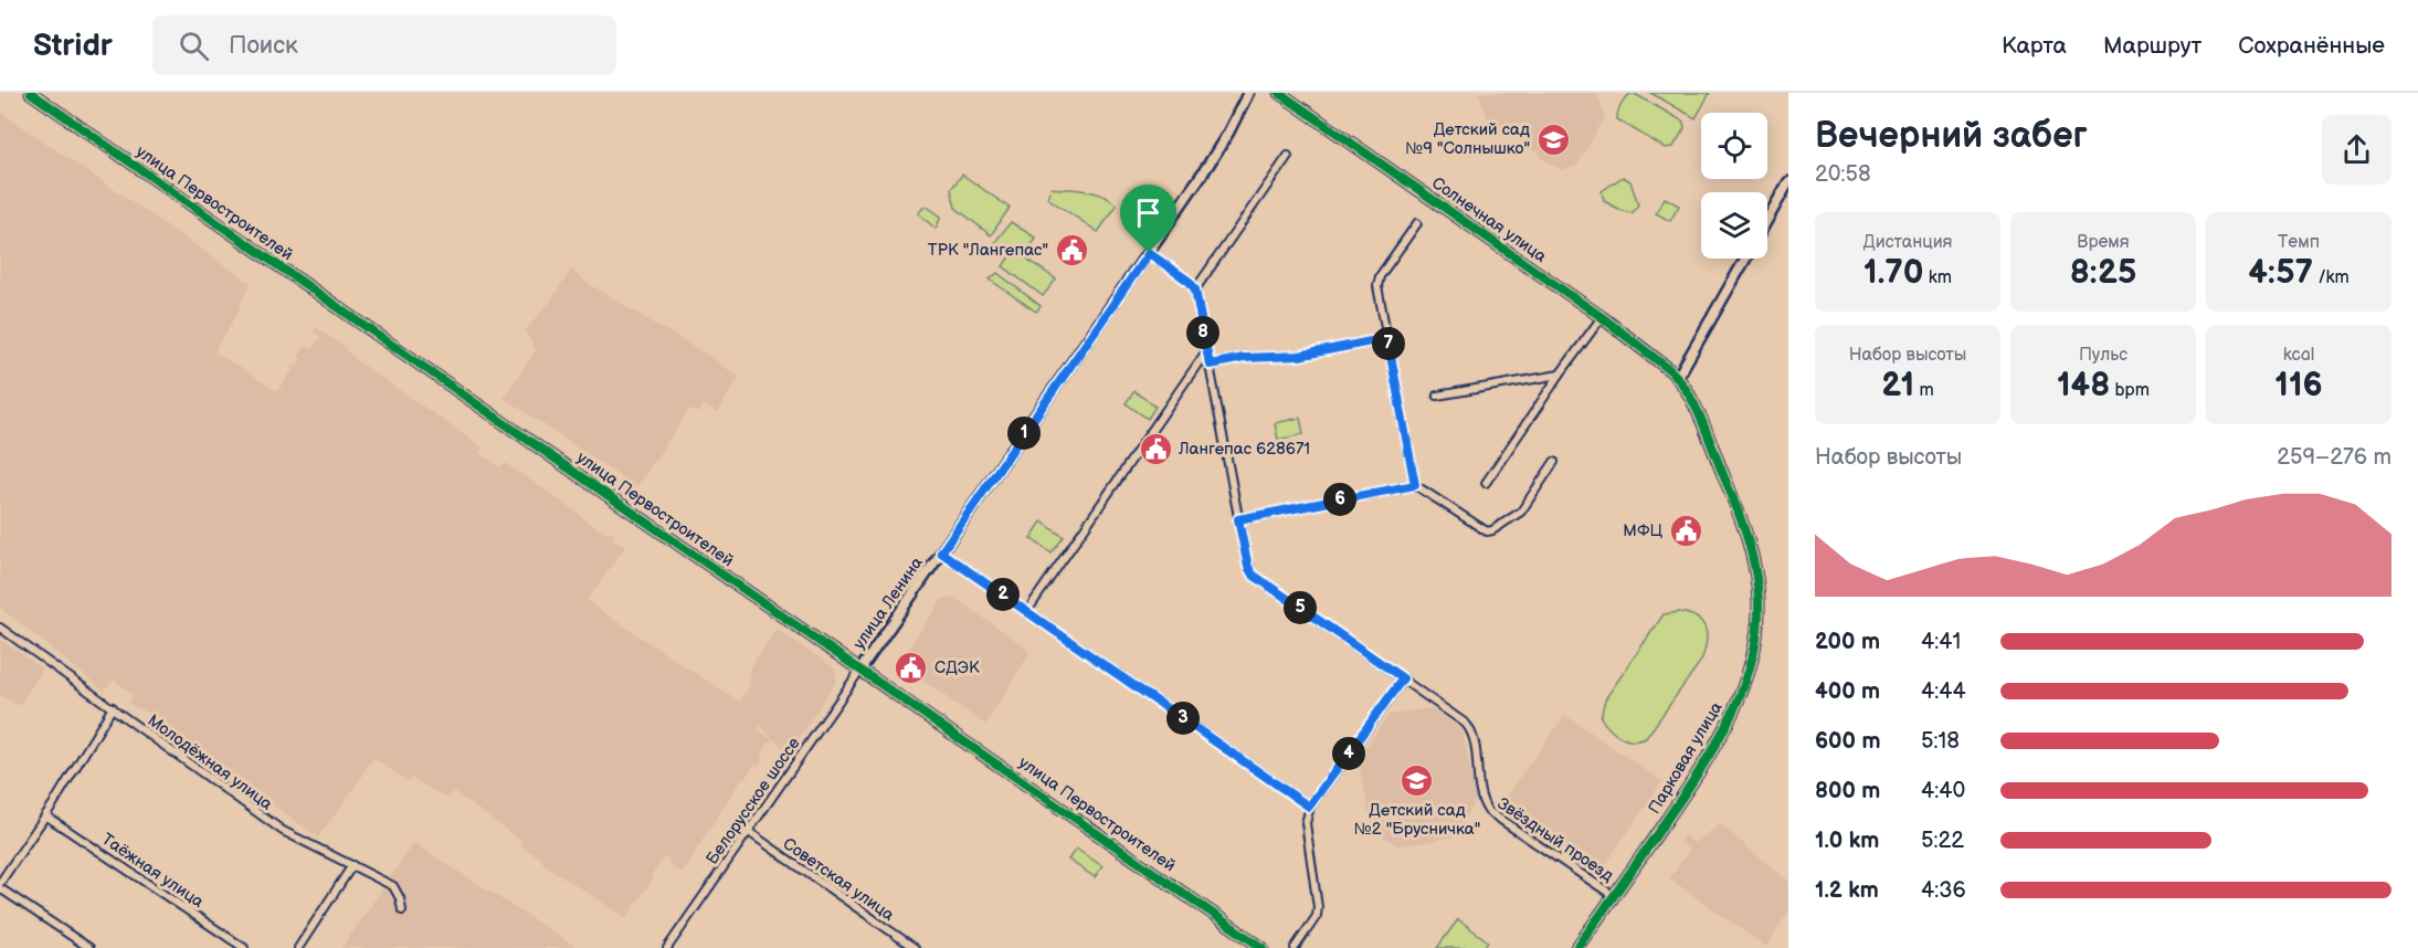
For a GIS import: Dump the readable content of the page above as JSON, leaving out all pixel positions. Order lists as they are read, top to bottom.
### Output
{
  "streets": {
    "street": [
      "улица Первостроителей",
      "Солнечная улица",
      "улица Ленина",
      "Парковая улица",
      "Молодёжная улица",
      "Белорусское шоссе",
      "Звёздный проезд",
      "Таёжная улица",
      "Советская улица"
    ]
  },
  "crossings": [
    ["улица Первостроителей", "улица Ленина"],
    ["улица Первостроителей", "Белорусское шоссе"],
    ["Солнечная улица", "Парковая улица"],
    ["улица Ленина", "Белорусское шоссе"],
    ["Парковая улица", "Звёздный проезд"],
    ["Белорусское шоссе", "Советская улица"]
  ],
  "places": {
    "school or university": ["Детский сад №9 \"Солнышко\"", "Детский сад №2 \"Брусничка\""],
    "public building": [
      "ТРК \"Лангепас\"",
      "Лангепас 628671",
      "МФЦ",
      "СДЭК"
    ]
  },
  "page": {
    "header": "Stridr",
    "search": "Поиск",
    "nav": ["Карта", "Маршрут", "Сохранённые"],
    "heading": ["Вечерний забег", "20:58"],
    "stats": [
      ["Дистанция", "1.70 km"],
      ["Время", "8:25"],
      ["Темп", "4:57 /km"],
      ["Набор высоты", "21 m"],
      ["Пульс", "148 bpm"],
      ["kcal", "116"]
    ],
    "pins": [
      "8",
      "7",
      "1",
      "6",
      "2",
      "5",
      "3",
      "4"
    ],
    "chart": ["Набор высоты", "259–276 m"],
    "list": [
      {
        "name": "200 m",
        "note": "4:41"
      },
      {
        "name": "400 m",
        "note": "4:44"
      },
      {
        "name": "600 m",
        "note": "5:18"
      },
      {
        "name": "800 m",
        "note": "4:40"
      },
      {
        "name": "1.0 km",
        "note": "5:22"
      },
      {
        "name": "1.2 km",
        "note": "4:36"
      }
    ]
  }
}
